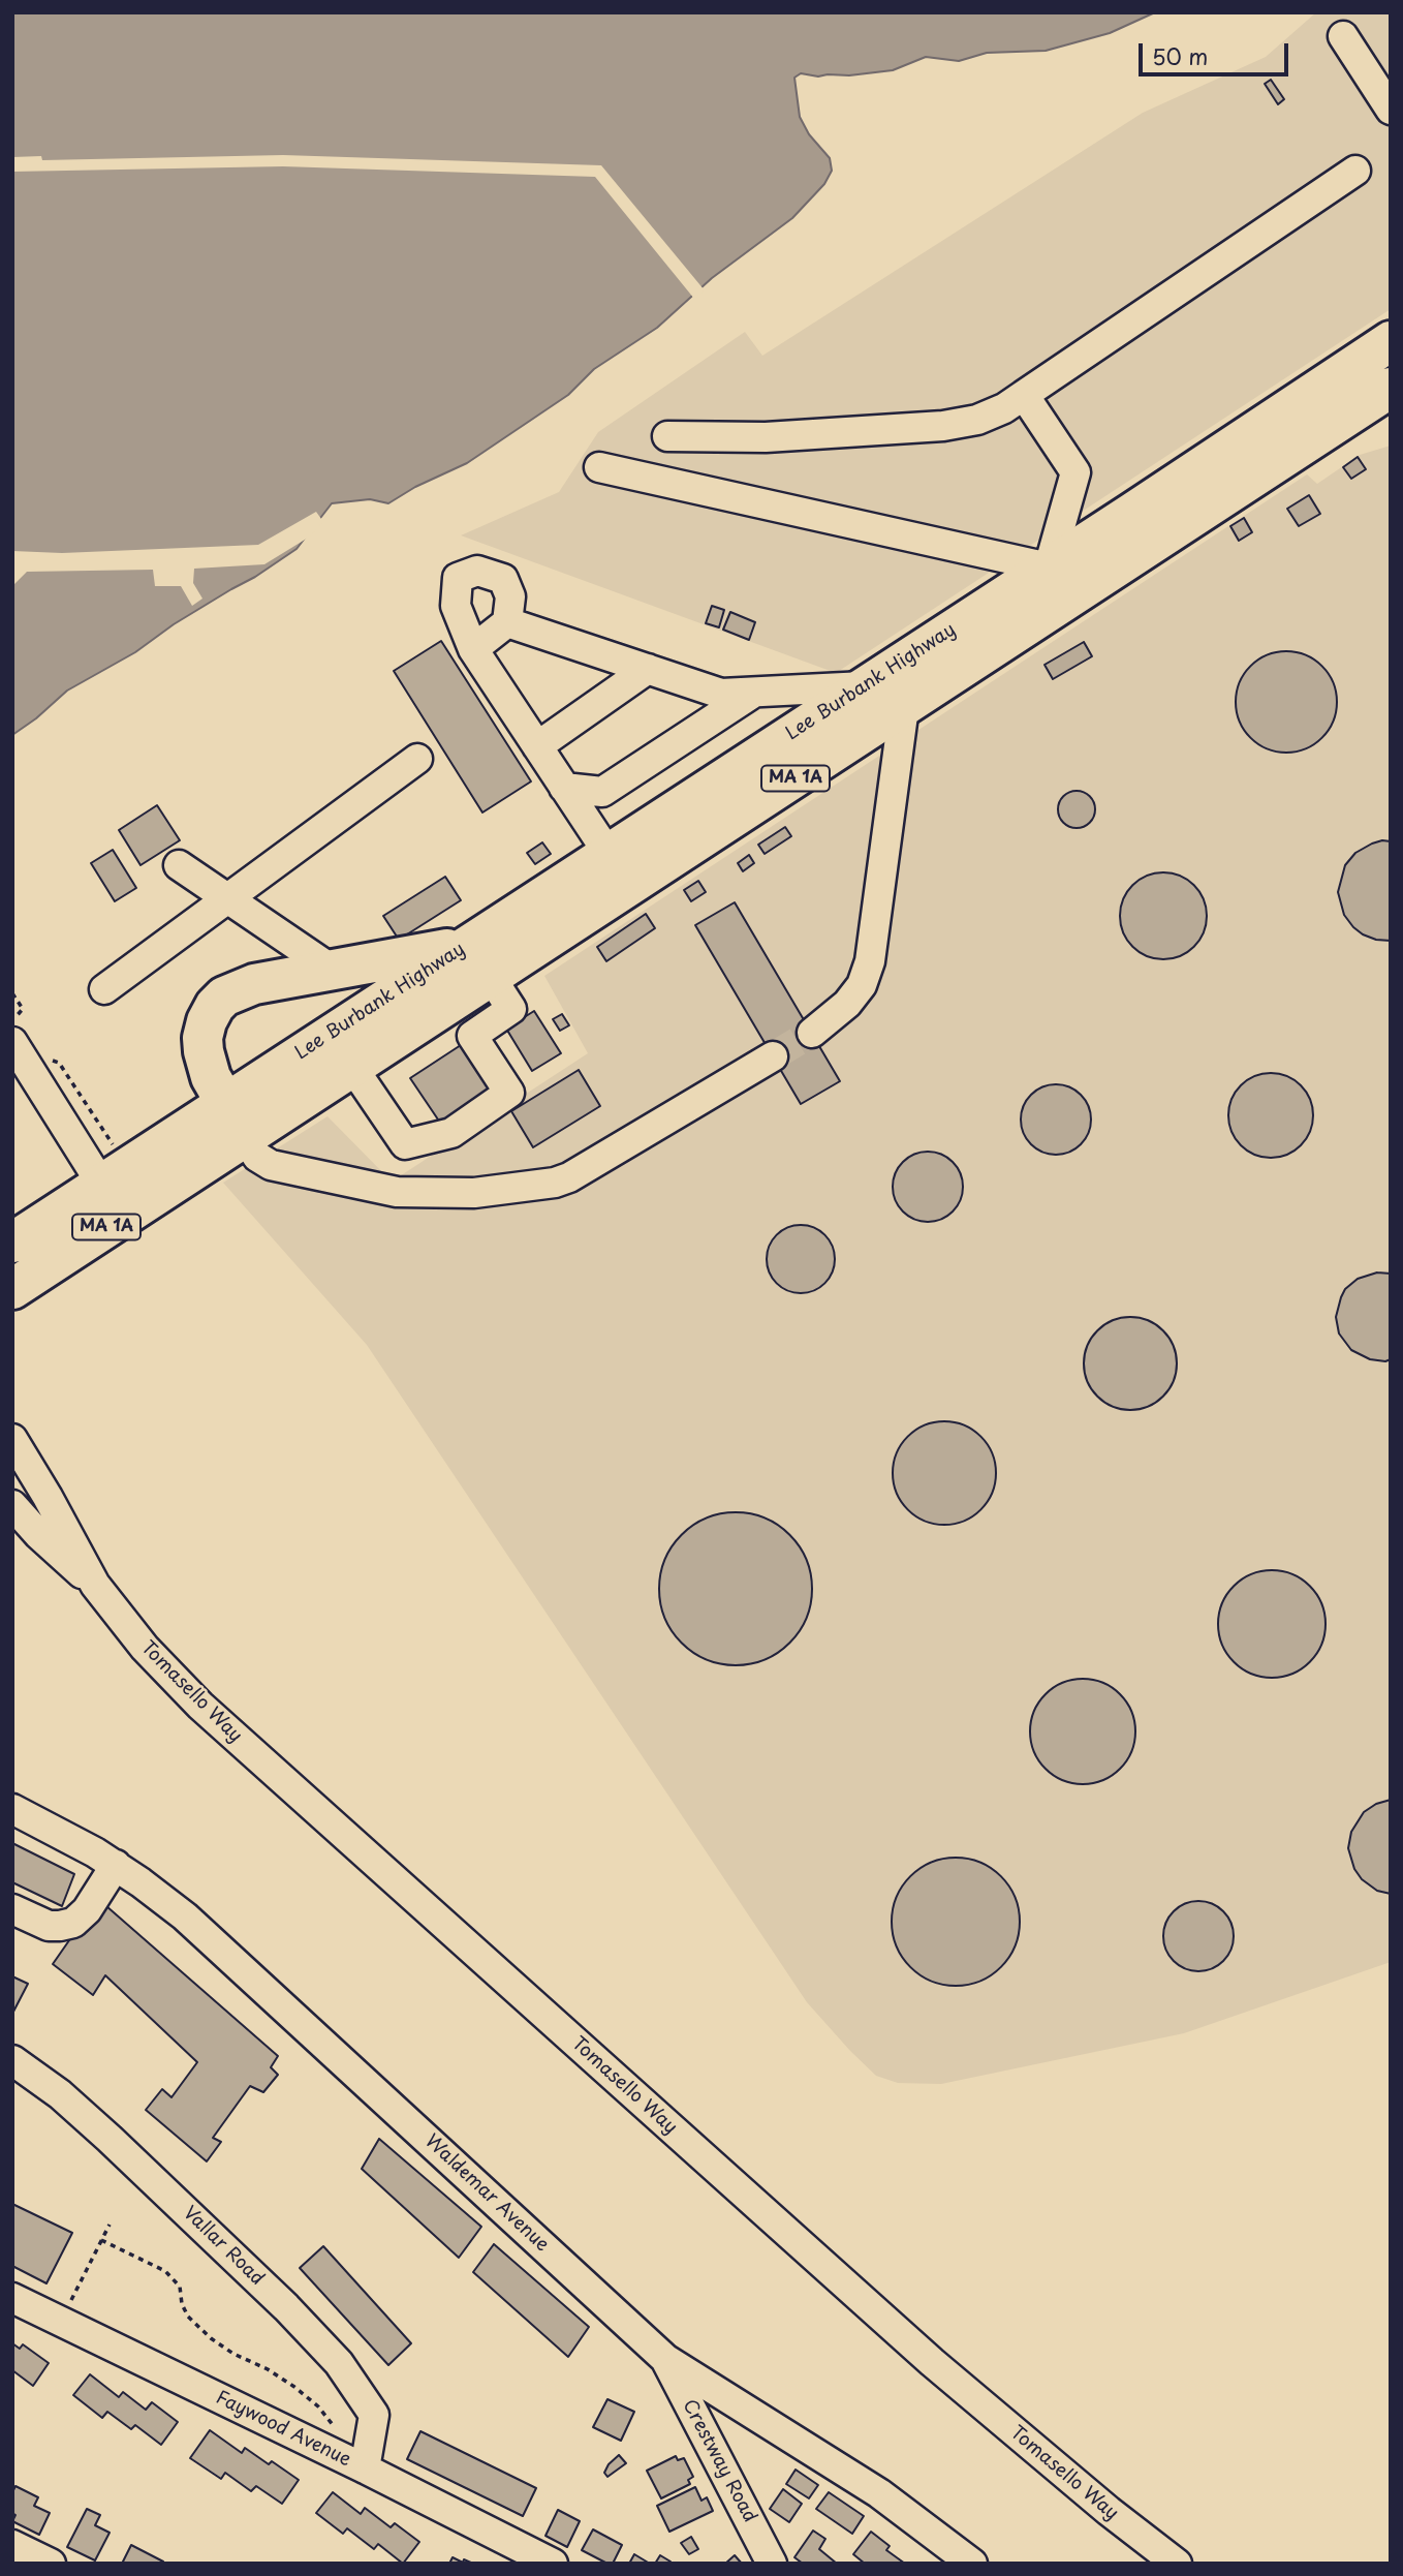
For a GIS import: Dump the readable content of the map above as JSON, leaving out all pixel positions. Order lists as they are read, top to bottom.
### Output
{
  "streets": {
    "highway": ["Lee Burbank Highway", "MA 1A"],
    "street": [
      "Tomasello Way",
      "Waldemar Avenue",
      "Vallar Road",
      "Faywood Avenue",
      "Crestway Road"
    ]
  },
  "crossings": [
    ["Lee Burbank Highway", "MA 1A"],
    ["Waldemar Avenue", "Crestway Road"],
    ["Vallar Road", "Faywood Avenue"]
  ],
  "scale_bar": "50 m"
}
